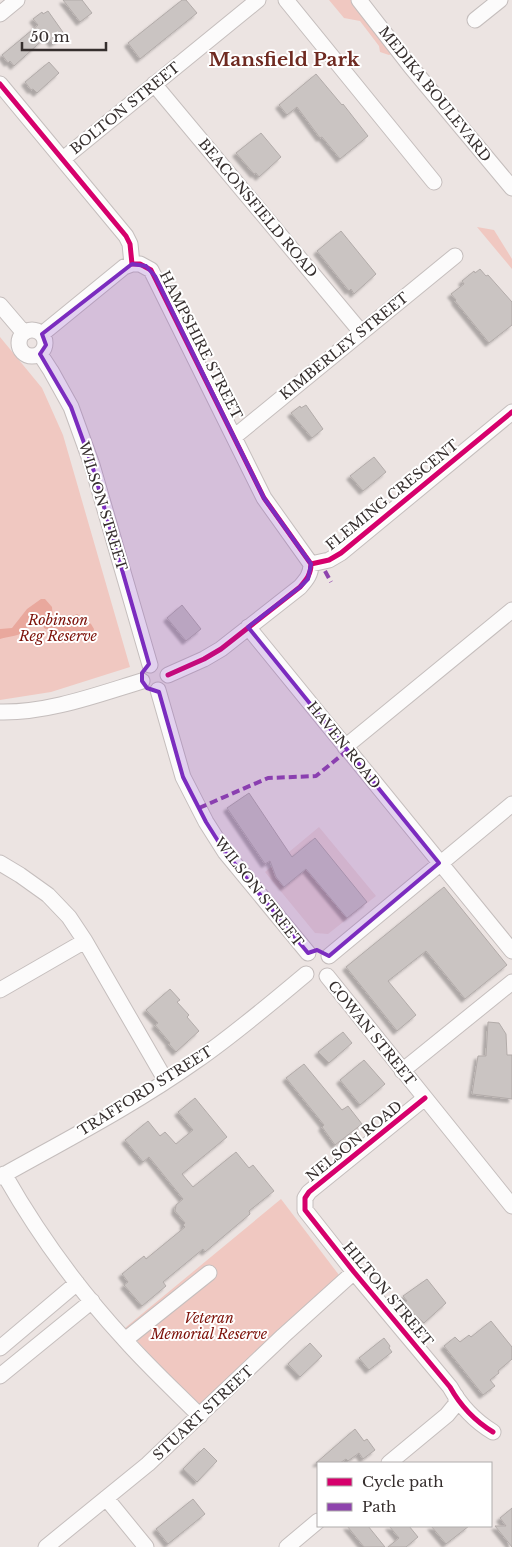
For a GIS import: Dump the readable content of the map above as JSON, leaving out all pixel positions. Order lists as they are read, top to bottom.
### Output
{
  "streets": {
    "street": [
      "MEDIKA BOULEVARD",
      "BOLTON STREET",
      "BEACONSFIELD ROAD",
      "HAMPSHIRE STREET",
      "KIMBERLEY STREET",
      "FLEMING CRESCENT",
      "WILSON STREET",
      "HAVEN ROAD",
      "COWAN STREET",
      "TRAFFORD STREET",
      "NELSON ROAD",
      "HILTON STREET",
      "STUART STREET"
    ]
  },
  "crossings": [
    ["BOLTON STREET", "BEACONSFIELD ROAD"],
    ["BEACONSFIELD ROAD", "KIMBERLEY STREET"],
    ["HAMPSHIRE STREET", "KIMBERLEY STREET"],
    ["HAMPSHIRE STREET", "FLEMING CRESCENT"],
    ["WILSON STREET", "COWAN STREET"],
    ["WILSON STREET", "TRAFFORD STREET"],
    ["COWAN STREET", "TRAFFORD STREET"],
    ["COWAN STREET", "NELSON ROAD"],
    ["NELSON ROAD", "HILTON STREET"],
    ["HILTON STREET", "STUART STREET"]
  ],
  "districts": ["Mansfield Park"],
  "parks": ["Robinson Reg Reserve", "Veteran Memorial Reserve"],
  "legend": ["Cycle path", "Path"],
  "scale_bar": "50 m"
}
